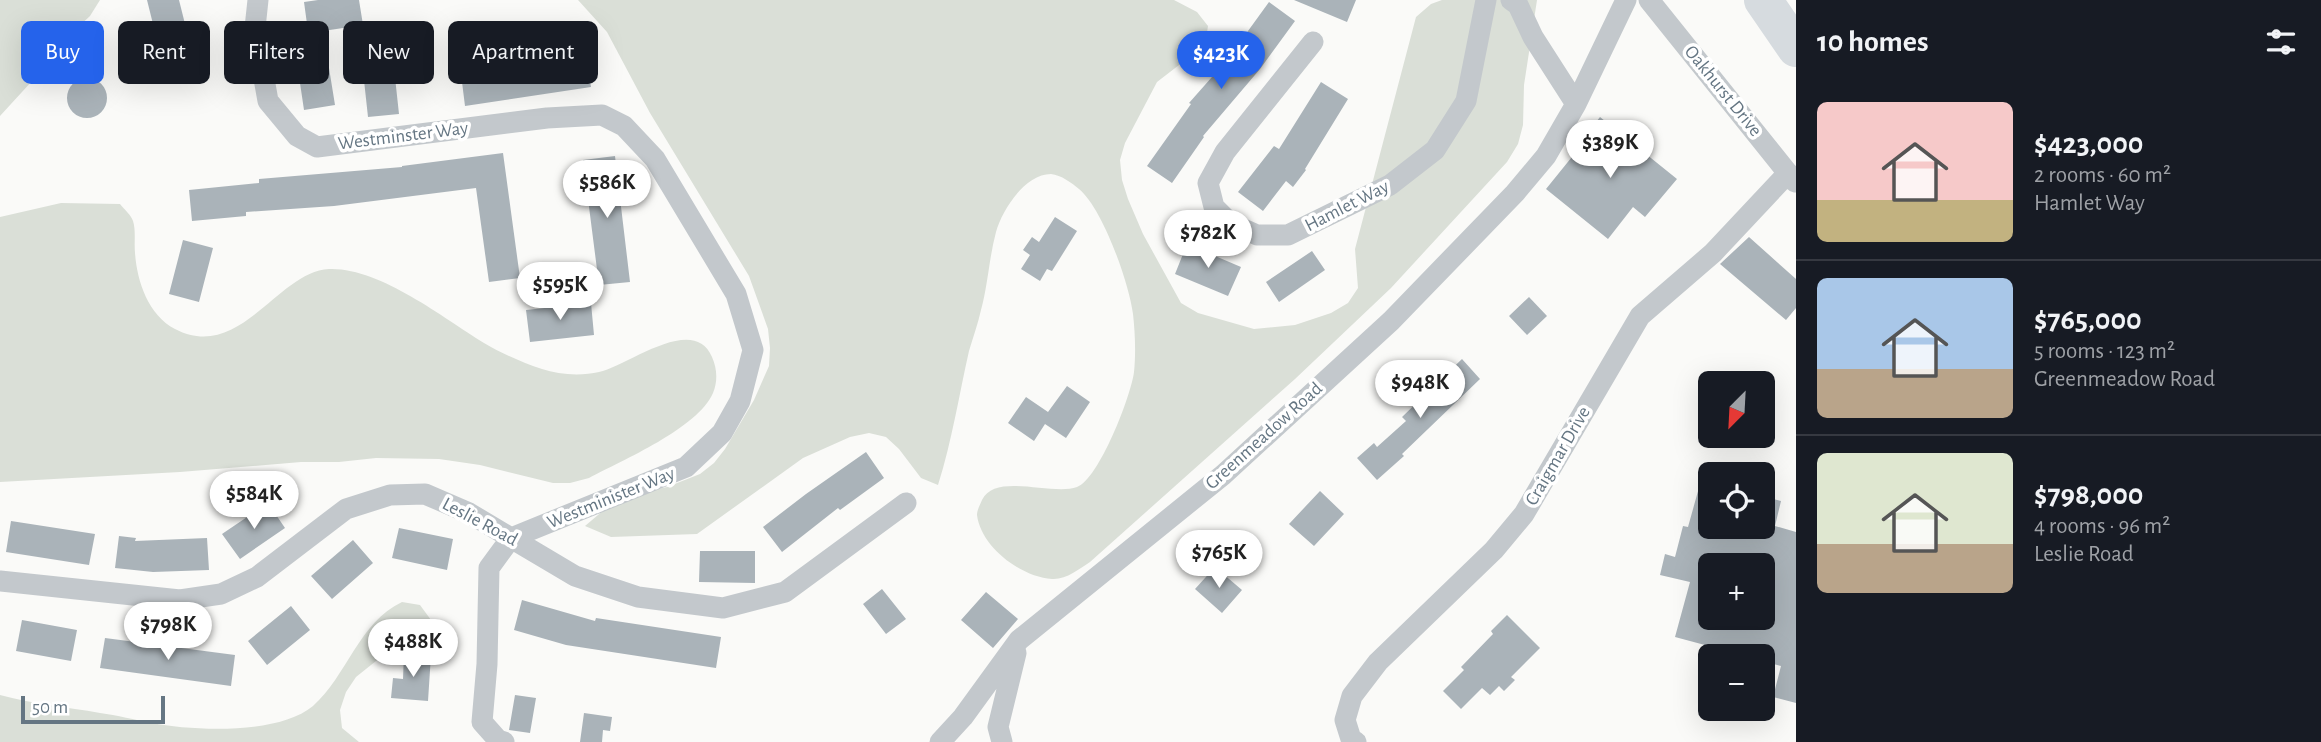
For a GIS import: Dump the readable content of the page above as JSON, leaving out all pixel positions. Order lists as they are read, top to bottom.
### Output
{
  "streets": {
    "street": [
      "Oakhurst Drive",
      "Westminster Way",
      "Hamlet Way",
      "Greenmeadow Road",
      "Craigmar Drive",
      "Westminister Way",
      "Leslie Road"
    ]
  },
  "crossings": [
    ["Oakhurst Drive", "Craigmar Drive"],
    ["Westminster Way", "Westminister Way"],
    ["Westminister Way", "Leslie Road"]
  ],
  "scale_bar": "50 m",
  "north": "bottom left",
  "page": {
    "heading": "10 homes",
    "chip": [
      "Buy",
      "Rent",
      "Filters",
      "New",
      "Apartment"
    ],
    "price": [
      "$423K",
      "$389K",
      "$586K",
      "$782K",
      "$595K",
      "$948K",
      "$584K",
      "$765K",
      "$798K",
      "$488K"
    ],
    "list": [
      {
        "name": "$423,000",
        "note": "2 rooms · 60 m² · Hamlet Way"
      },
      {
        "name": "$765,000",
        "note": "5 rooms · 123 m² · Greenmeadow Road"
      },
      {
        "name": "$798,000",
        "note": "4 rooms · 96 m² · Leslie Road"
      }
    ],
    "map_buttons": ["+", "−"],
    "scale": "50 m"
  }
}
